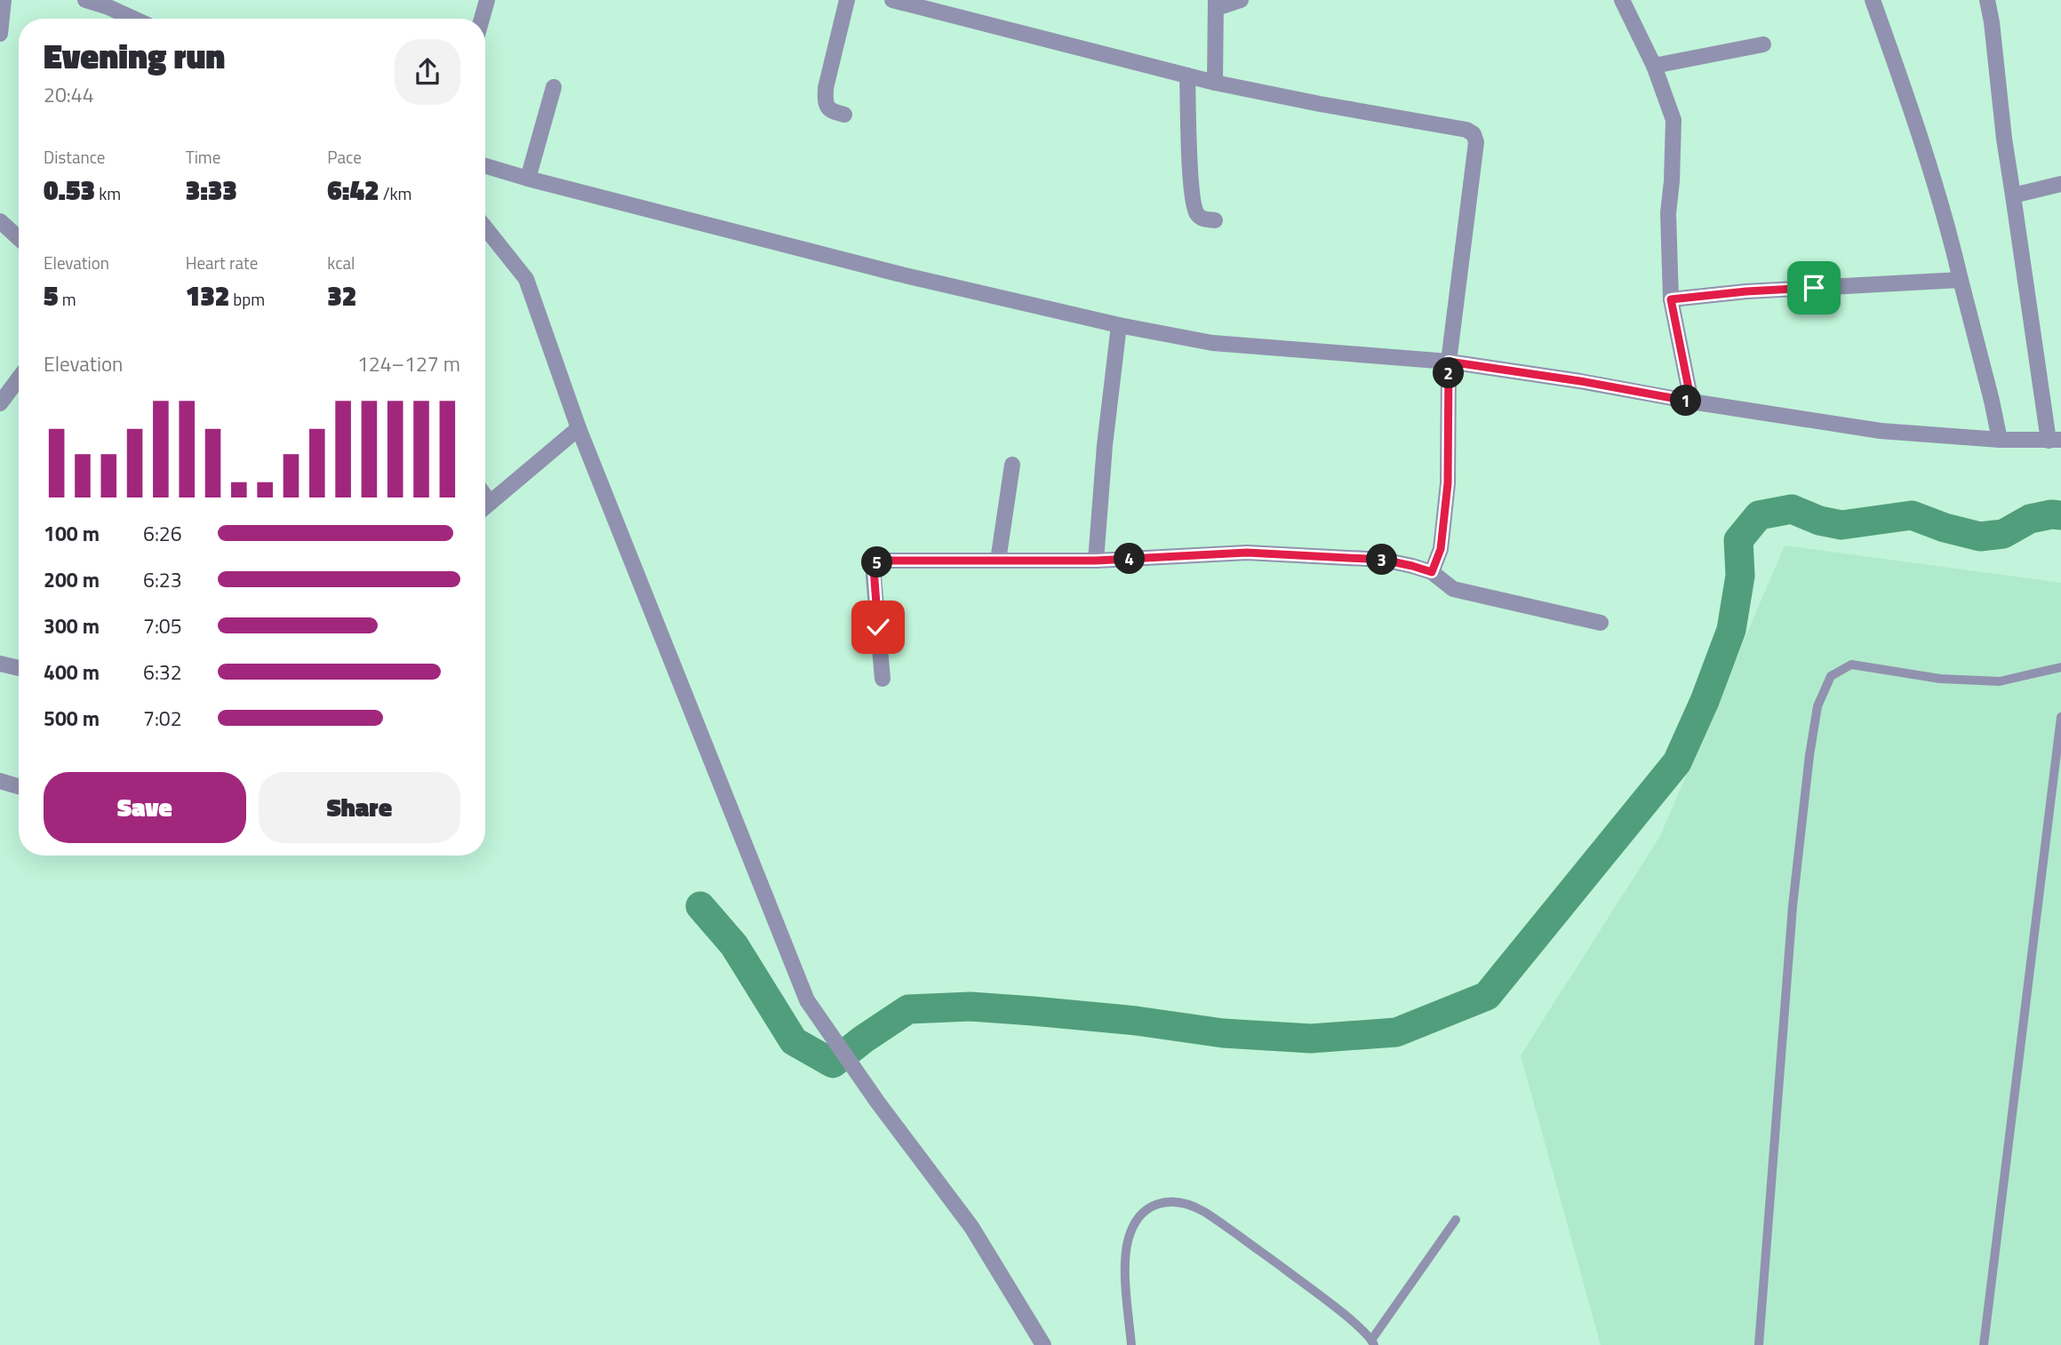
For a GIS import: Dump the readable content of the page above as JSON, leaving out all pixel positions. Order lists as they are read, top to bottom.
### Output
{
  "page": {
    "heading": ["Evening run", "20:44"],
    "stats": [
      ["Distance", "0.53 km"],
      ["Time", "3:33"],
      ["Pace", "6:42 /km"],
      ["Elevation", "5 m"],
      ["Heart rate", "132 bpm"],
      ["kcal", "32"]
    ],
    "chart": ["Elevation", "124–127 m"],
    "pins": [
      "2",
      "1",
      "4",
      "3",
      "5"
    ],
    "list": [
      {
        "name": "100 m",
        "note": "6:26"
      },
      {
        "name": "200 m",
        "note": "6:23"
      },
      {
        "name": "300 m",
        "note": "7:05"
      },
      {
        "name": "400 m",
        "note": "6:32"
      },
      {
        "name": "500 m",
        "note": "7:02"
      }
    ],
    "buttons": ["Save", "Share"]
  }
}
